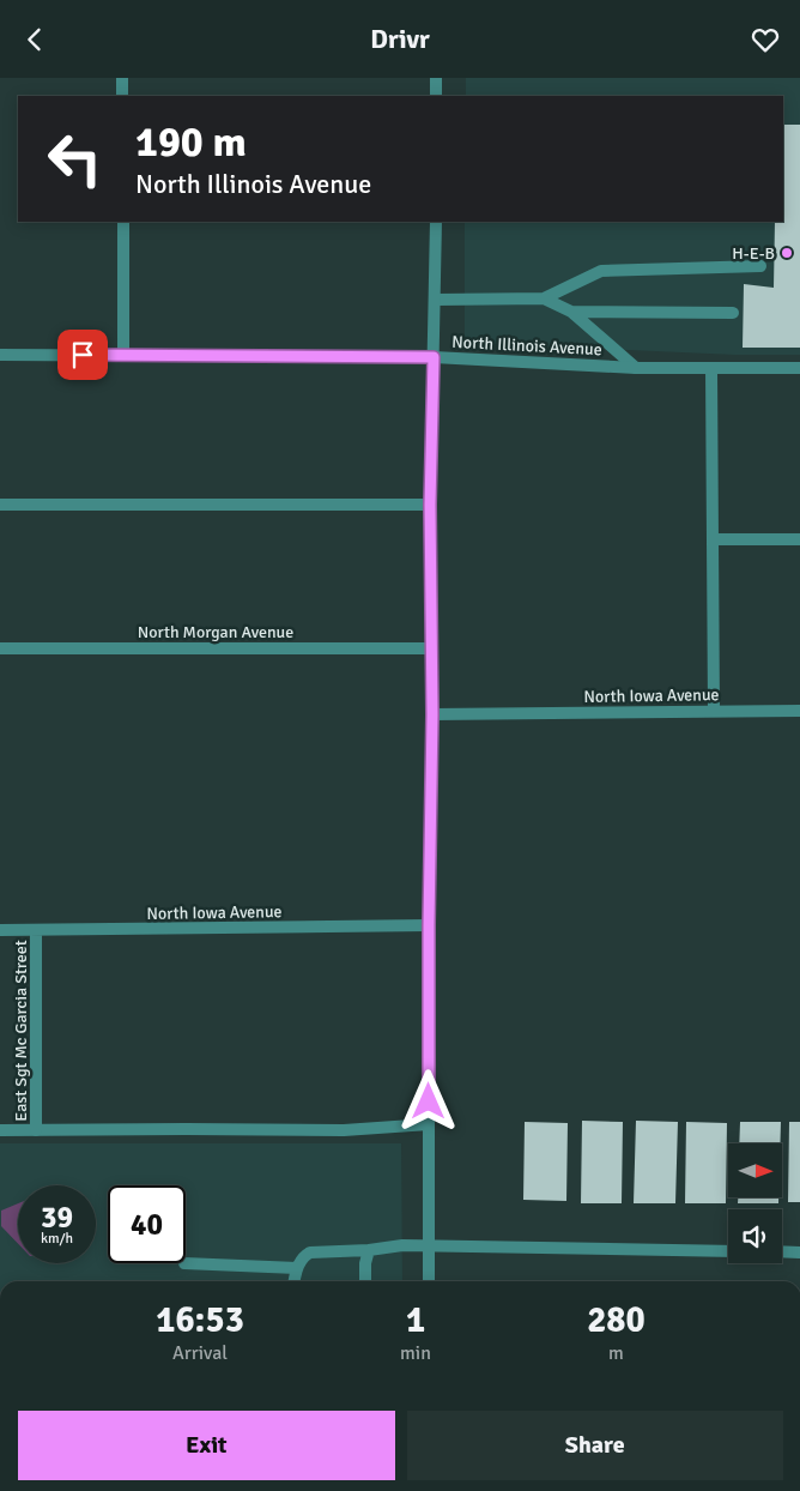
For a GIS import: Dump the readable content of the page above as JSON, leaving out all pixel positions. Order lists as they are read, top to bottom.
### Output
{
  "streets": {
    "street": [
      "North Illinois Avenue",
      "North Morgan Avenue",
      "North Iowa Avenue",
      "East Sgt Mc Garcia Street"
    ]
  },
  "crossings": [
    ["North Iowa Avenue", "East Sgt Mc Garcia Street"]
  ],
  "places": ["H-E-B"],
  "north": "right",
  "page": {
    "header": "Drivr",
    "turn": ["190 m", "North Illinois Avenue"],
    "speed": "39 km/h",
    "limit": "40",
    "eta": [
      "16:53",
      "Arrival",
      "1",
      "min",
      "280",
      "m"
    ],
    "buttons": ["Exit", "Share"]
  }
}
